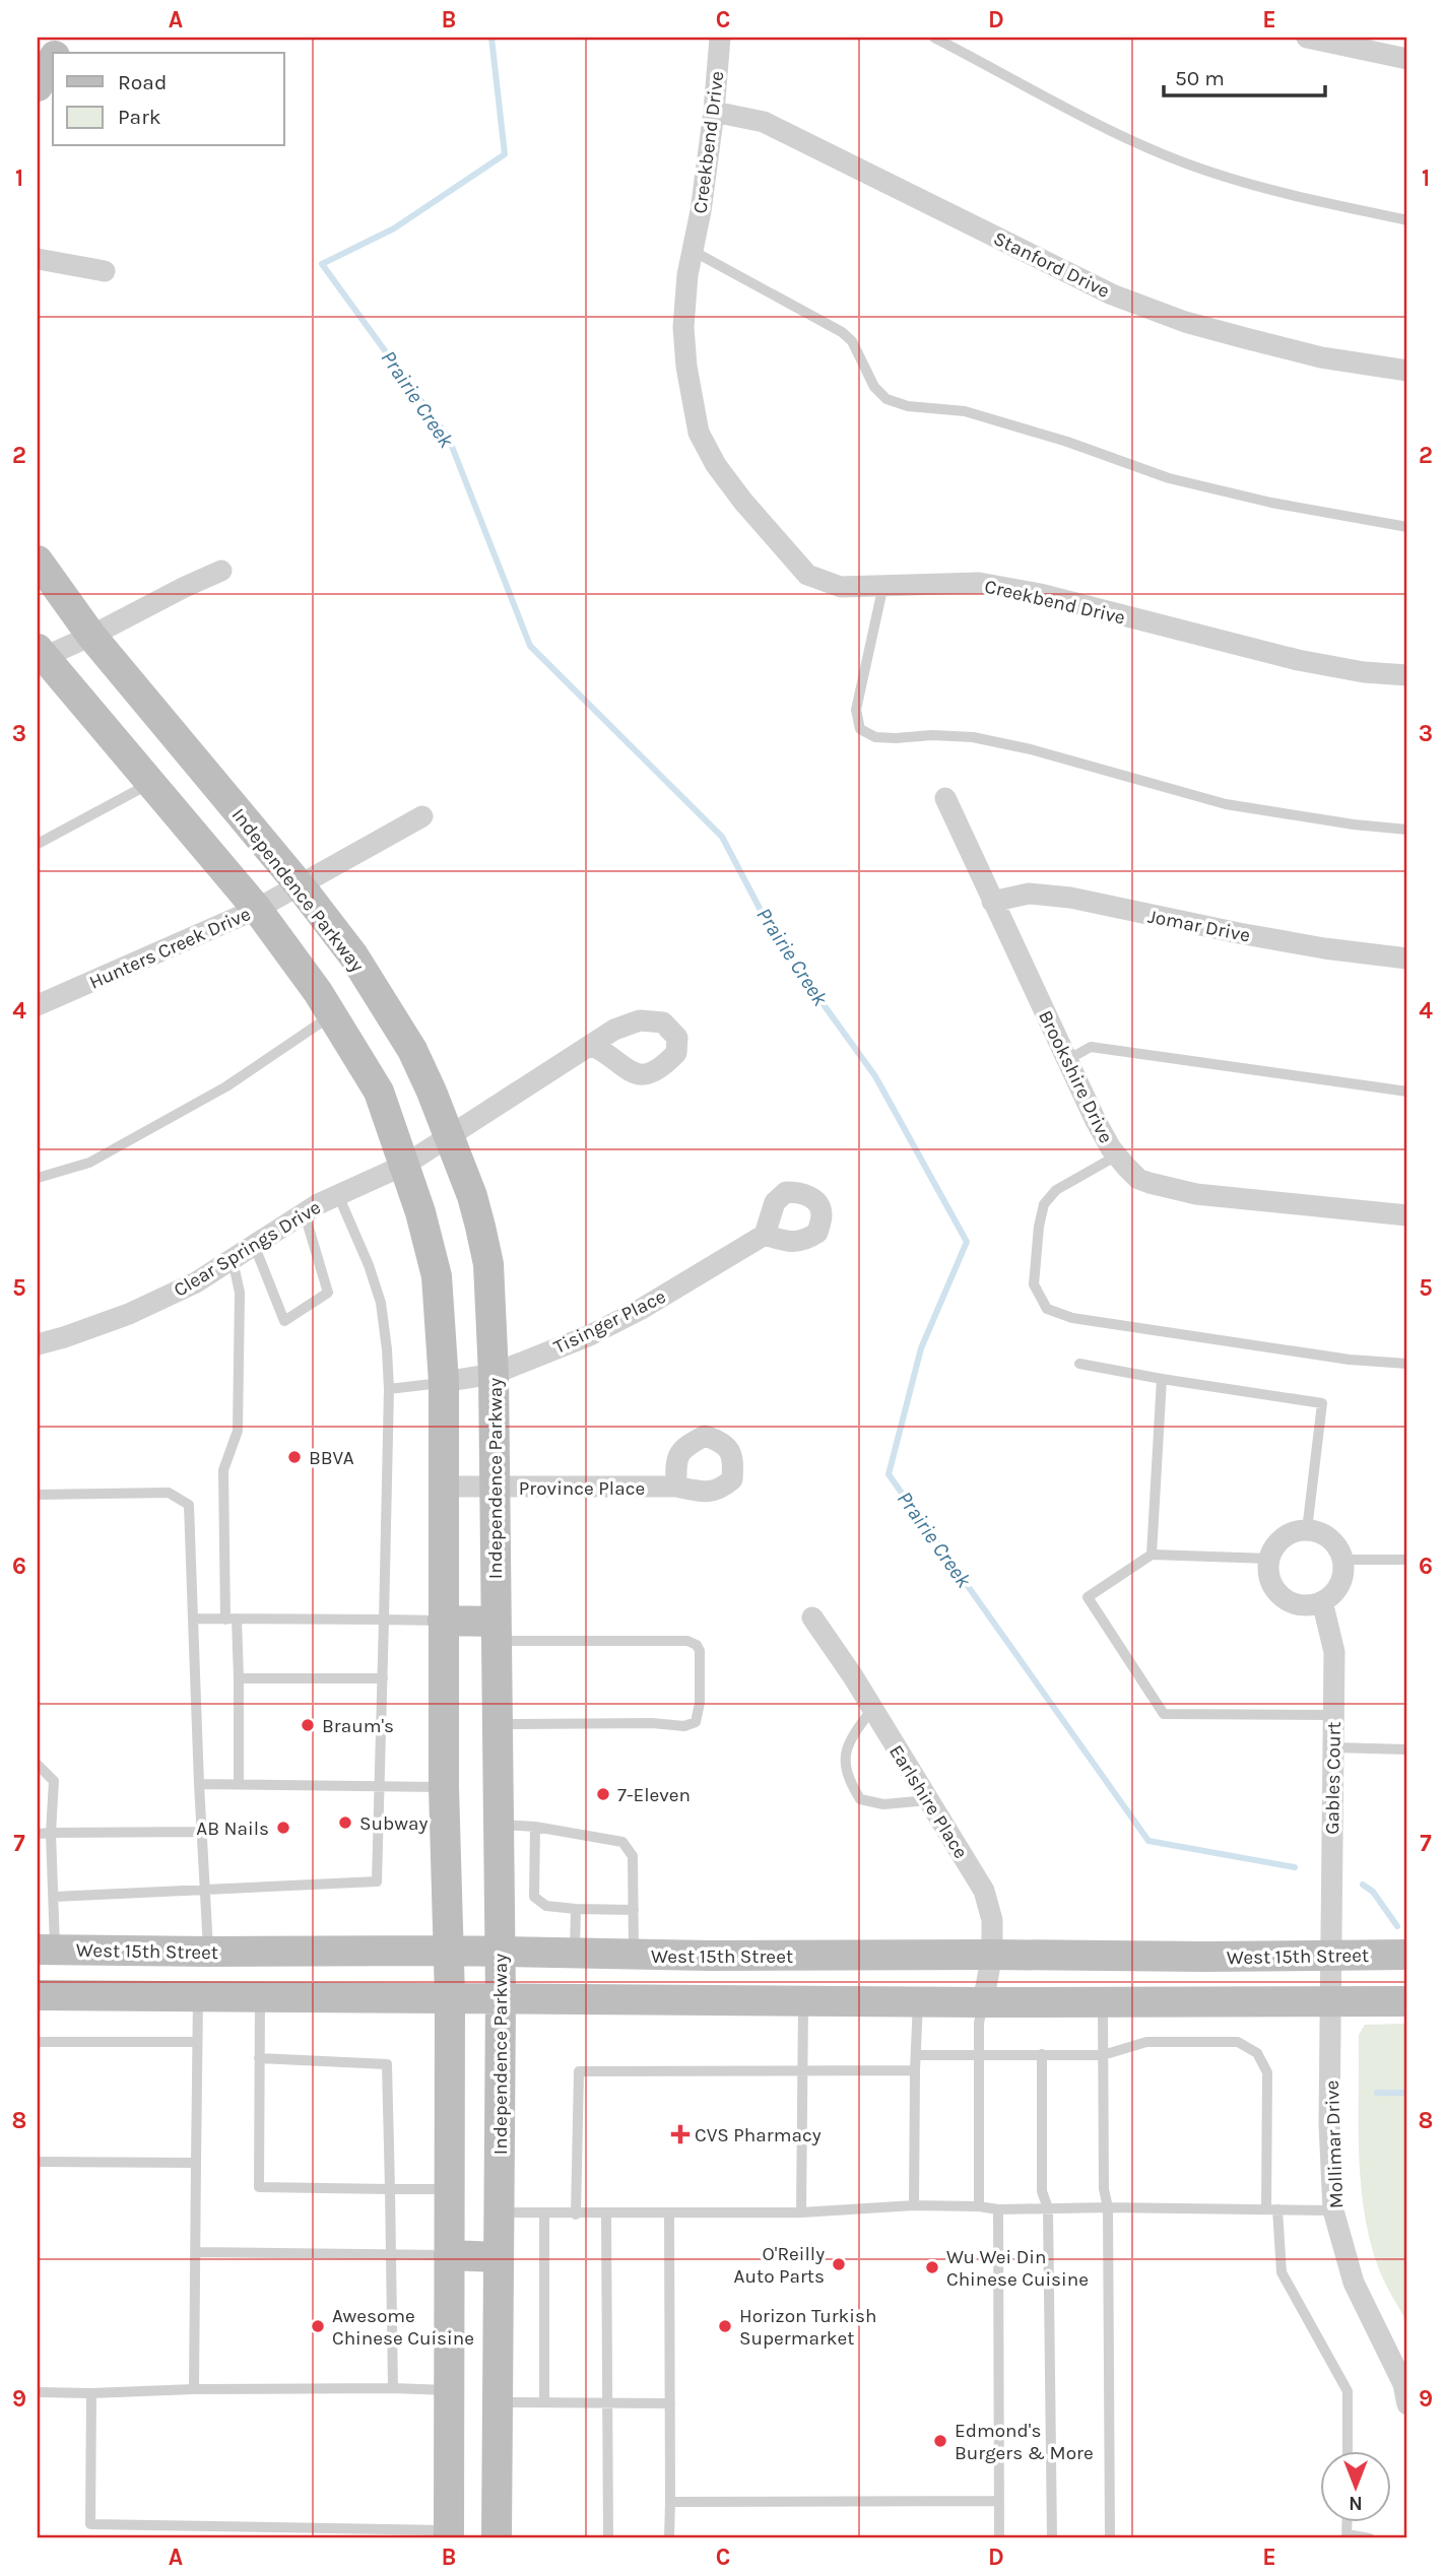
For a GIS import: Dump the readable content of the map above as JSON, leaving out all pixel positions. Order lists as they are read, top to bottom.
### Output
{
  "streets": {
    "main road": ["Independence Parkway", "West 15th Street"],
    "street": [
      "Creekbend Drive",
      "Stanford Drive",
      "Jomar Drive",
      "Hunters Creek Drive",
      "Brookshire Drive",
      "Clear Springs Drive",
      "Tisinger Place",
      "Province Place",
      "Gables Court",
      "Earlshire Place",
      "Mollimar Drive"
    ]
  },
  "crossings": [
    ["Creekbend Drive", "Stanford Drive"],
    ["Independence Parkway", "Hunters Creek Drive"],
    ["Independence Parkway", "Clear Springs Drive"],
    ["Independence Parkway", "Tisinger Place"],
    ["Independence Parkway", "Province Place"],
    ["Independence Parkway", "West 15th Street"],
    ["Jomar Drive", "Brookshire Drive"],
    ["Gables Court", "West 15th Street"],
    ["Gables Court", "Mollimar Drive"],
    ["Earlshire Place", "West 15th Street"],
    ["West 15th Street", "Mollimar Drive"]
  ],
  "water": ["Prairie Creek"],
  "places": {
    "other": [
      "BBVA",
      "Braum's",
      "7-Eleven",
      "Subway",
      "AB Nails",
      "O'Reilly Auto Parts",
      "Wu Wei Din Chinese Cuisine",
      "Awesome Chinese Cuisine",
      "Horizon Turkish Supermarket",
      "Edmond's Burgers & More"
    ],
    "health": ["CVS Pharmacy"]
  },
  "legend": ["Road", "Park"],
  "scale_bar": "50 m",
  "north": "bottom",
  "grid": {
    "columns": [
      "A",
      "B",
      "C",
      "D",
      "E"
    ],
    "rows": [
      "1",
      "2",
      "3",
      "4",
      "5",
      "6",
      "7",
      "8",
      "9"
    ]
  }
}
